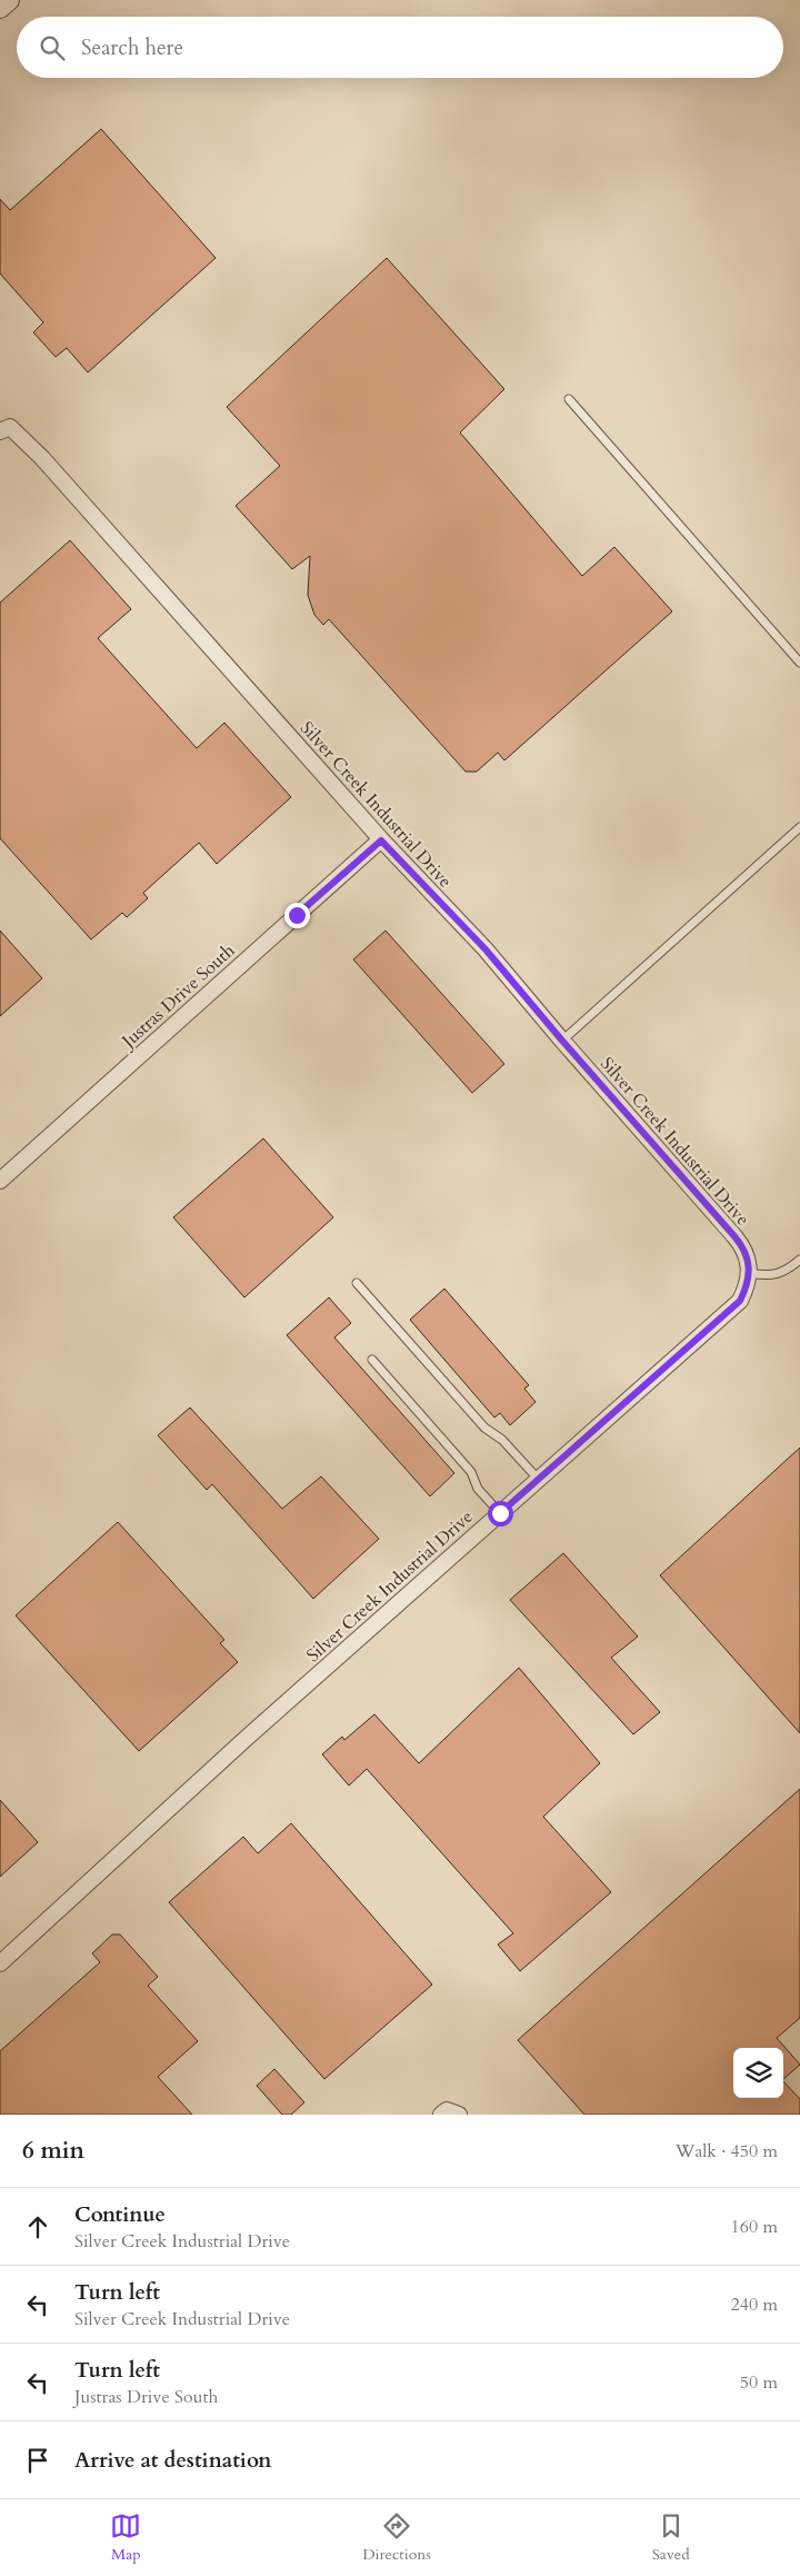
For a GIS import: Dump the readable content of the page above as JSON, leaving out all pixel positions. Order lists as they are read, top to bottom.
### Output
{
  "streets": {
    "street": ["Silver Creek Industrial Drive", "Justras Drive South"]
  },
  "crossings": [
    ["Silver Creek Industrial Drive", "Justras Drive South"]
  ],
  "page": {
    "search": "Search here",
    "heading": ["6 min", "Walk · 450 m"],
    "list": [
      ["Continue", "Silver Creek Industrial Drive", "160 m"],
      ["Turn left", "Silver Creek Industrial Drive", "240 m"],
      ["Turn left", "Justras Drive South", "50 m"],
      "Arrive at destination"
    ],
    "nav": ["Map", "Directions", "Saved"]
  }
}
